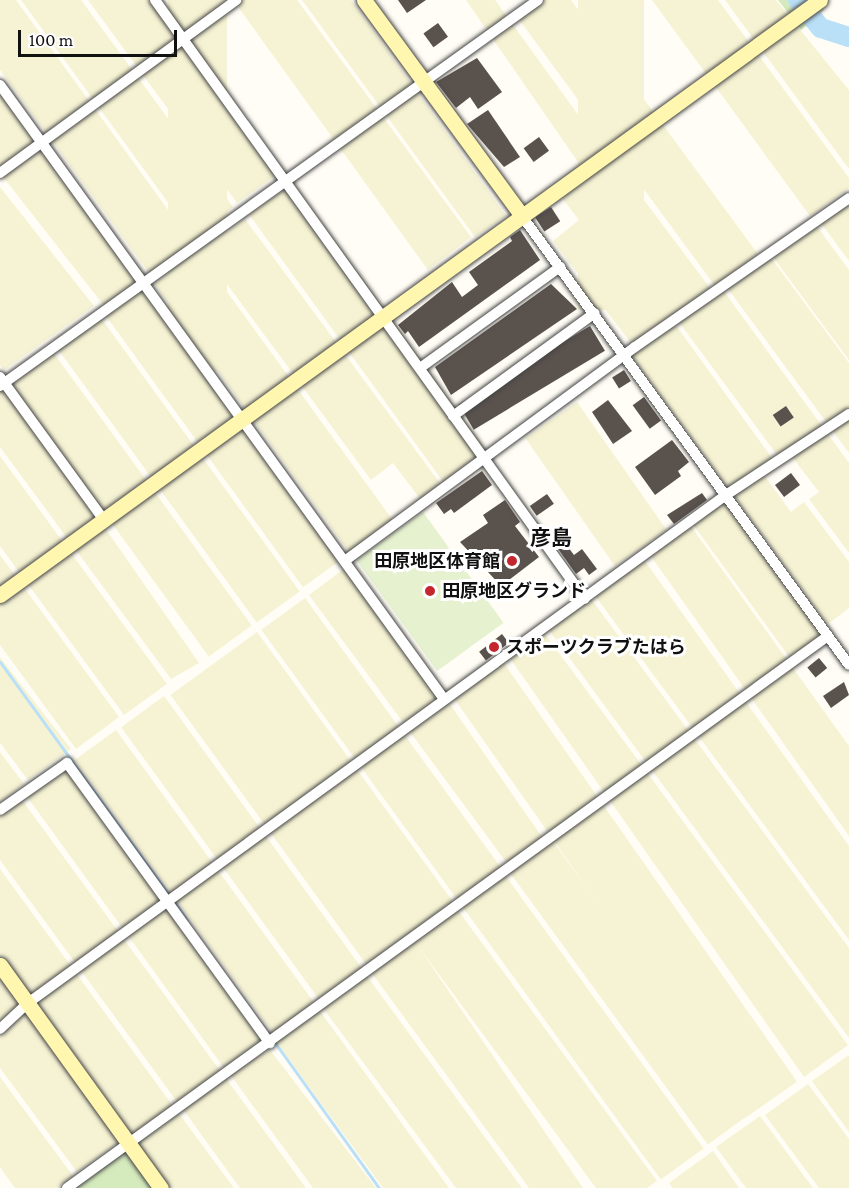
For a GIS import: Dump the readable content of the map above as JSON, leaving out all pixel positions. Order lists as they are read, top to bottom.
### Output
{
  "districts": ["彦島"],
  "places": ["田原地区体育館", "田原地区グランド", "スポーツクラブたはら"],
  "scale_bar": "100 m"
}
